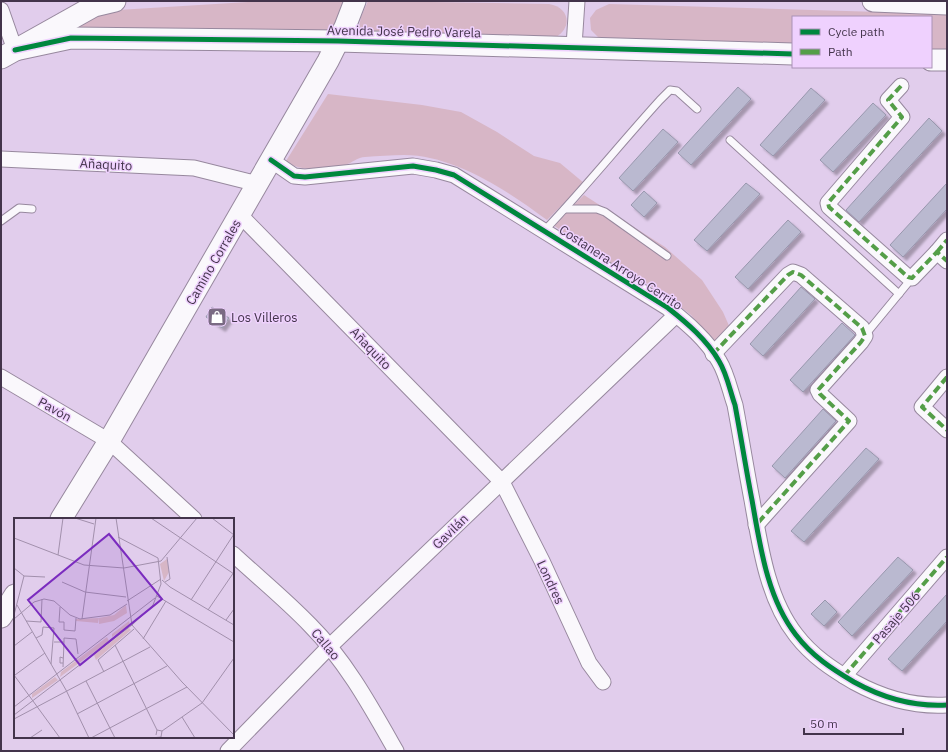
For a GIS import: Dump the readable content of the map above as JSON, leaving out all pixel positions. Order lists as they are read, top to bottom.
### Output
{
  "streets": {
    "street": [
      "Avenida José Pedro Varela",
      "Añaquito",
      "Camino Corrales",
      "Costanera Arroyo Cerrito",
      "Pavón",
      "Gavilán",
      "Londres",
      "Pasaje 506",
      "Callao"
    ]
  },
  "crossings": [
    ["Avenida José Pedro Varela", "Camino Corrales"],
    ["Añaquito", "Camino Corrales"],
    ["Añaquito", "Gavilán"],
    ["Añaquito", "Londres"],
    ["Camino Corrales", "Costanera Arroyo Cerrito"],
    ["Camino Corrales", "Pavón"],
    ["Costanera Arroyo Cerrito", "Gavilán"],
    ["Costanera Arroyo Cerrito", "Pasaje 506"],
    ["Gavilán", "Londres"],
    ["Gavilán", "Callao"]
  ],
  "places": {
    "shop": ["Los Villeros"]
  },
  "legend": ["Cycle path", "Path"],
  "scale_bar": "50 m"
}
